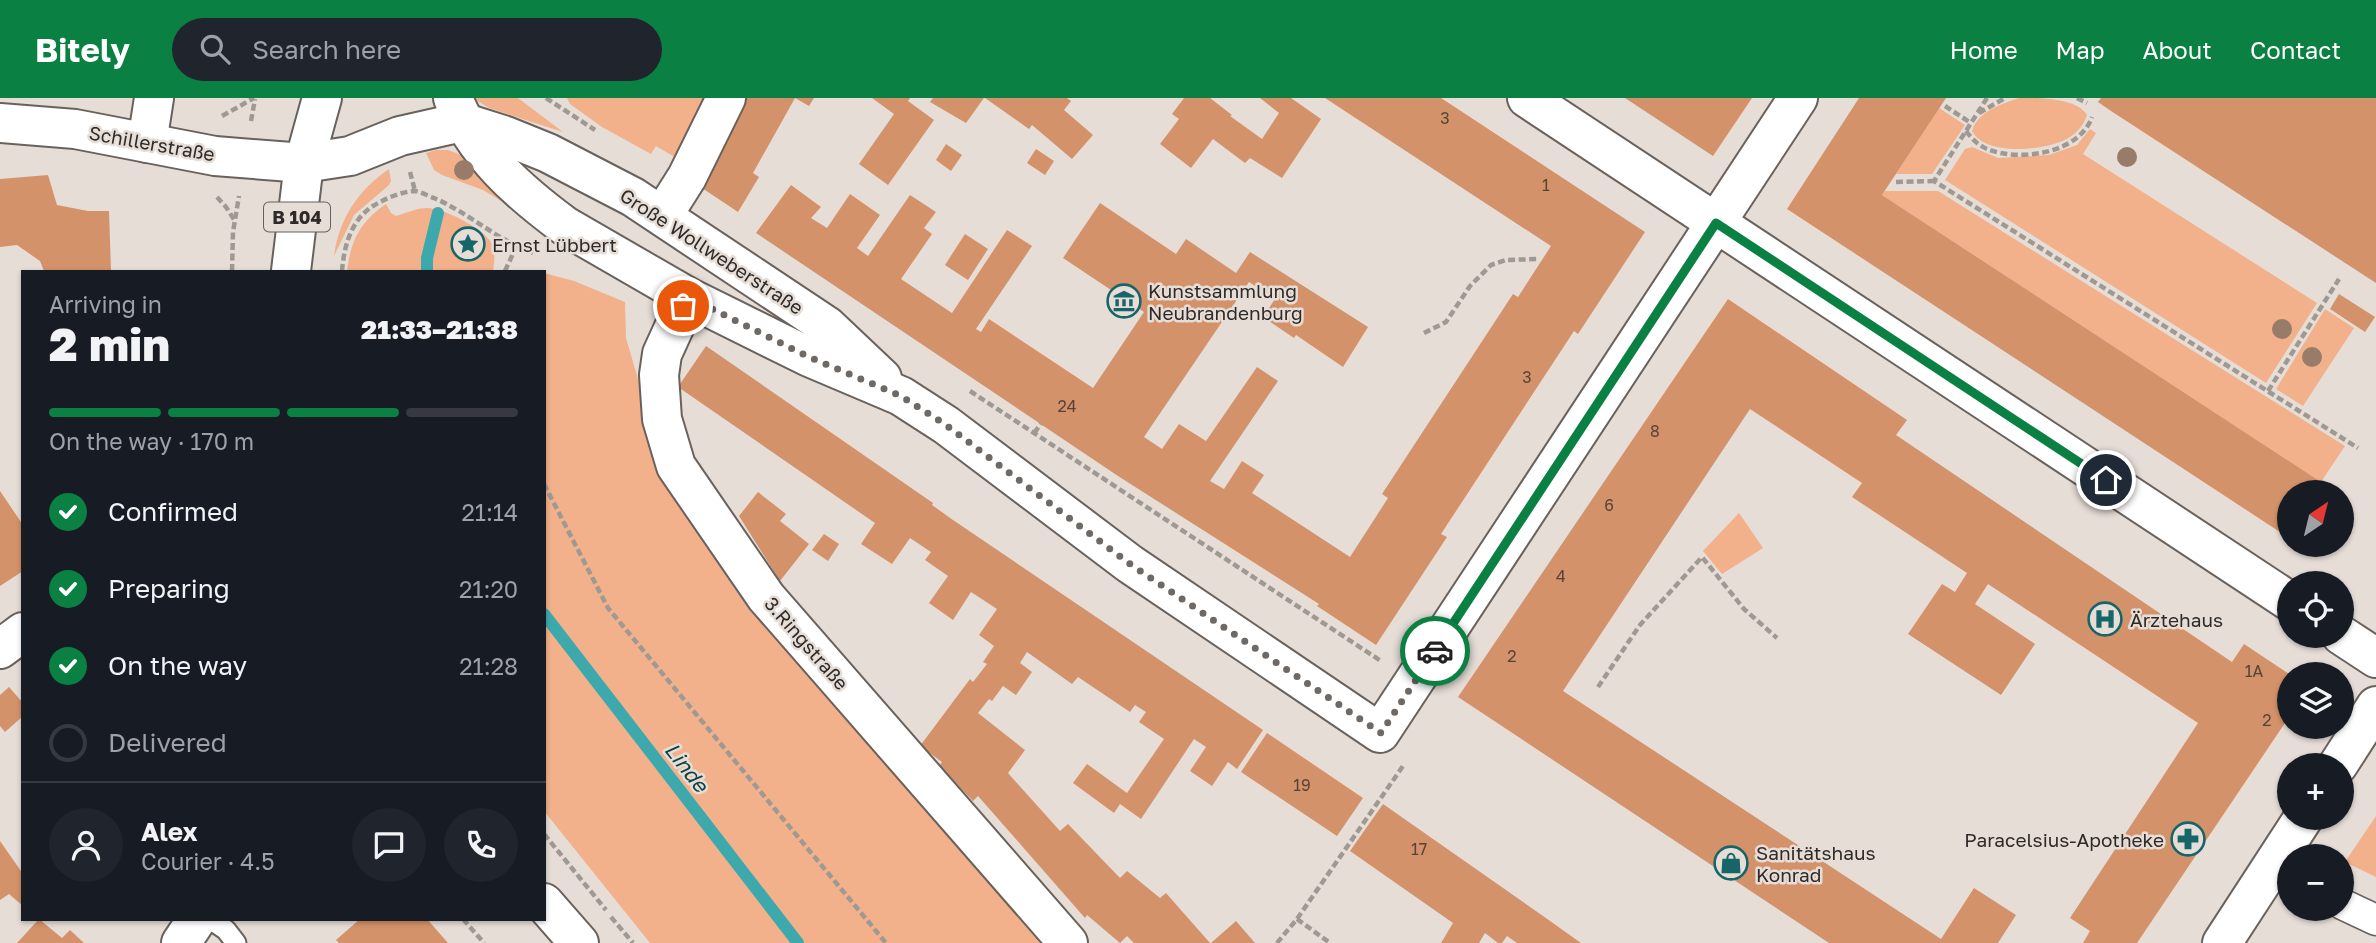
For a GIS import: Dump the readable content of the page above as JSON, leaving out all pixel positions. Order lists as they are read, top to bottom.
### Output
{
  "streets": {
    "street": [
      "Schillerstraße",
      "B 104",
      "Große Wollweberstraße",
      "3.Ringstraße"
    ]
  },
  "crossings": [
    ["Schillerstraße", "B 104"],
    ["Große Wollweberstraße", "3.Ringstraße"]
  ],
  "water": ["Linde"],
  "places": {
    "place": ["Ernst Lübbert"],
    "museum": ["Kunstsammlung Neubrandenburg"],
    "hospital": ["Ärztehaus"],
    "pharmacy": ["Paracelsius-Apotheke"],
    "shop": ["Sanitätshaus Konrad"]
  },
  "house_numbers": [
    "3",
    "1",
    "3",
    "24",
    "8",
    "6",
    "4",
    "2",
    "1A",
    "2",
    "19",
    "17"
  ],
  "north": "top right",
  "page": {
    "header": "Bitely",
    "search": "Search here",
    "nav": [
      "Home",
      "Map",
      "About",
      "Contact"
    ],
    "heading": ["2 min", "Arriving in", "21:33–21:38"],
    "panel": ["Alex", "Courier · 4.5"],
    "bar": "On the way · 170 m",
    "list": [
      ["Confirmed", "21:14"],
      ["Preparing", "21:20"],
      ["On the way", "21:28"],
      "Delivered"
    ],
    "map_buttons": ["+", "−"]
  }
}
